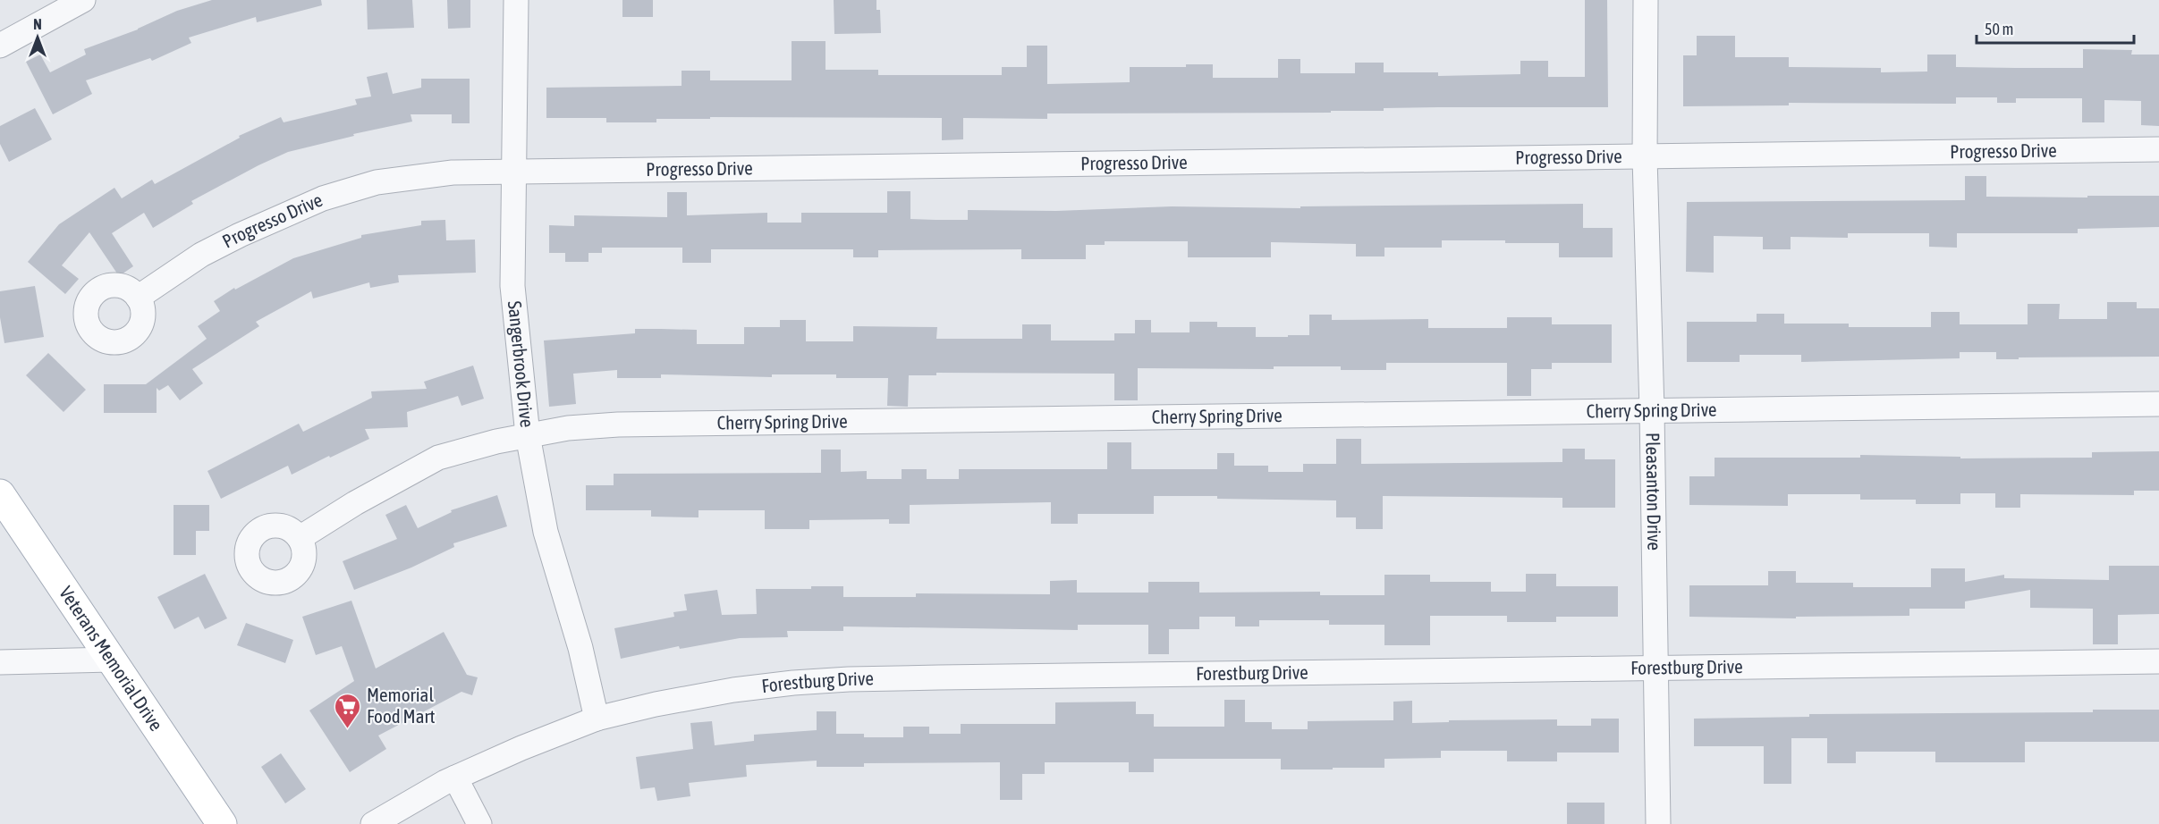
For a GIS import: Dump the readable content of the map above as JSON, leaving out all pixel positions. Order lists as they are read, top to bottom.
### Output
{
  "streets": {
    "main road": ["Veterans Memorial Drive"],
    "street": [
      "Progresso Drive",
      "Sangerbrook Drive",
      "Cherry Spring Drive",
      "Pleasanton Drive",
      "Forestburg Drive"
    ]
  },
  "crossings": [
    ["Progresso Drive", "Sangerbrook Drive"],
    ["Progresso Drive", "Pleasanton Drive"],
    ["Sangerbrook Drive", "Cherry Spring Drive"],
    ["Sangerbrook Drive", "Forestburg Drive"],
    ["Cherry Spring Drive", "Pleasanton Drive"],
    ["Pleasanton Drive", "Forestburg Drive"]
  ],
  "places": {
    "supermarket": ["Memorial Food Mart"]
  },
  "scale_bar": "50 m",
  "north": "top"
}
